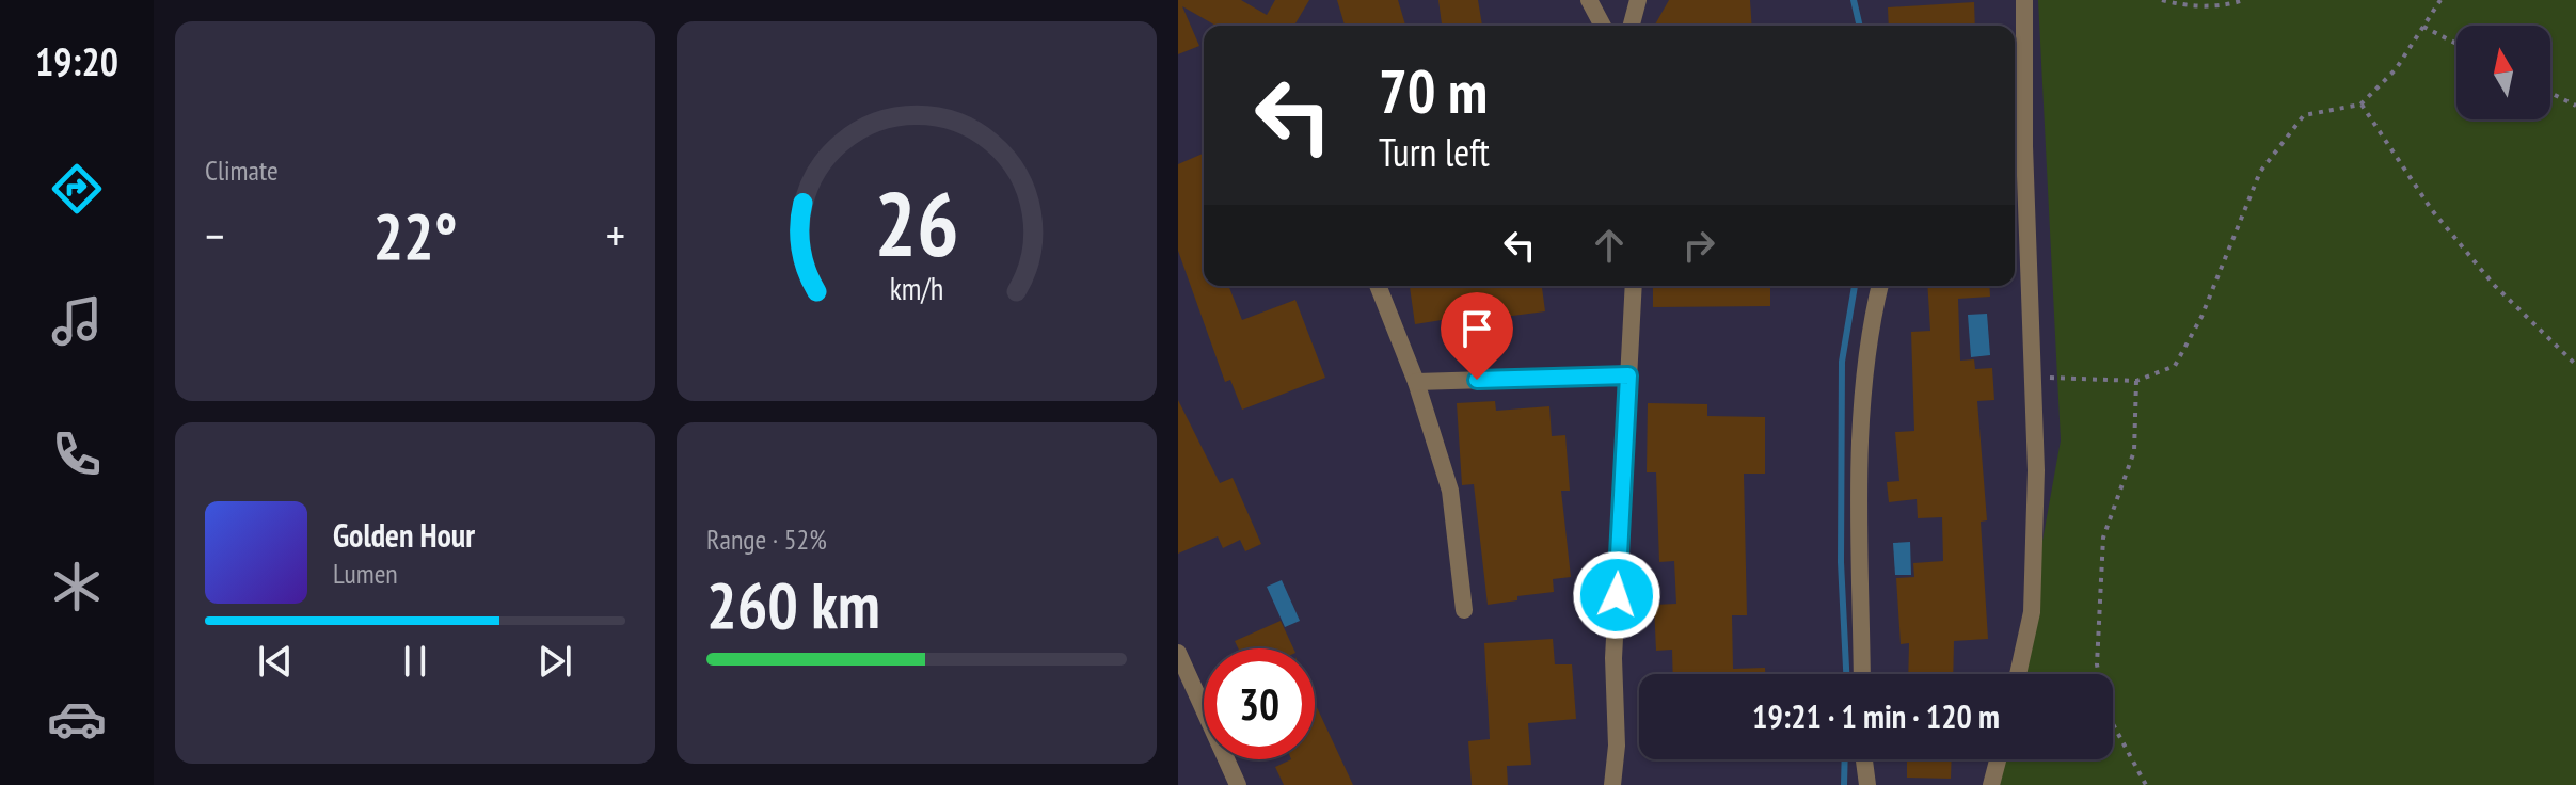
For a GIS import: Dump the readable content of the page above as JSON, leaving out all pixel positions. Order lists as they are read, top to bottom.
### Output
{
  "north": "top",
  "page": {
    "tabs": "19:20",
    "tile": [
      "Climate",
      ["Range · 52%", "260 km"]
    ],
    "turn": ["70 m", "Turn left"],
    "heat": ["−", "22°", "+"],
    "song": ["Golden Hour", "Lumen"],
    "limit": "30",
    "trip": "19:21 · 1 min · 120 m",
    "gauge": ["26", "km/h"]
  }
}
